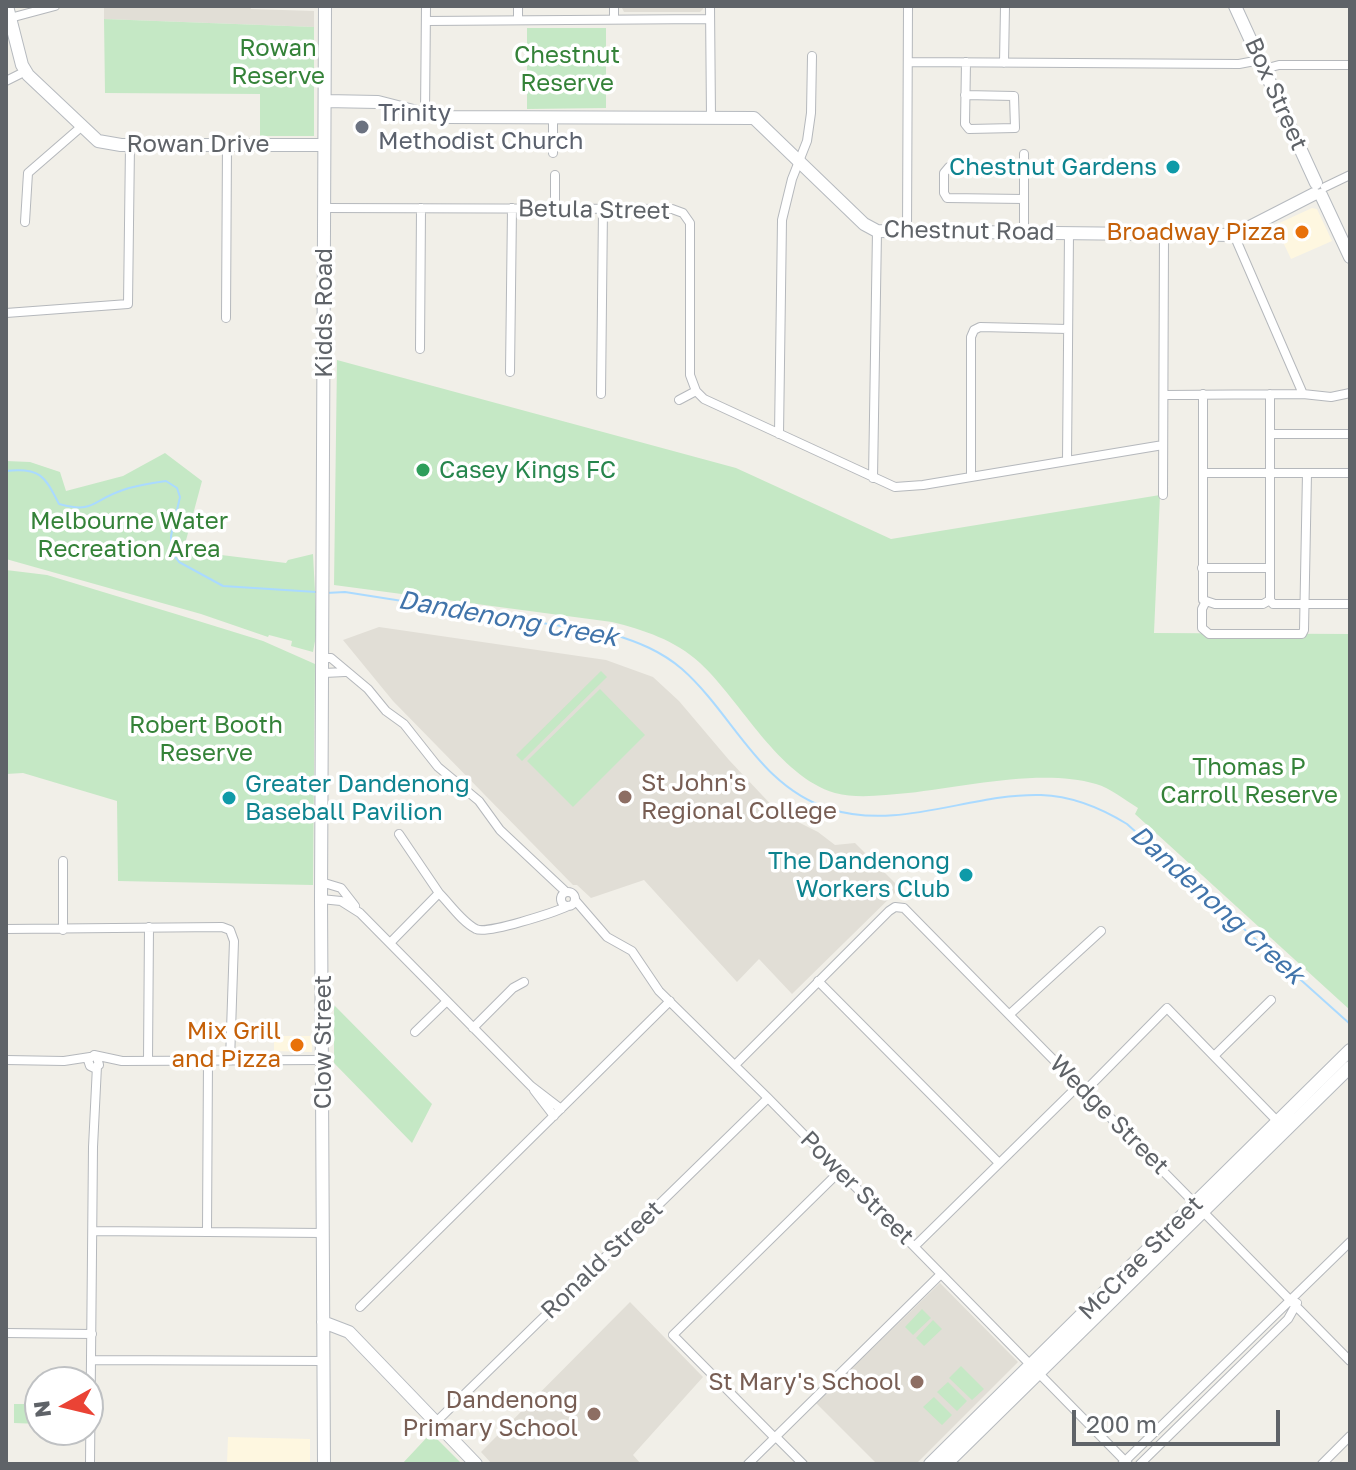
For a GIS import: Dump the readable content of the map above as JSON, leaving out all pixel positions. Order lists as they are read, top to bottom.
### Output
{
  "streets": {
    "main road": [
      "Box Street",
      "Rowan Drive",
      "Chestnut Road",
      "Kidds Road",
      "Clow Street",
      "McCrae Street"
    ],
    "street": [
      "Betula Street",
      "Wedge Street",
      "Power Street",
      "Ronald Street"
    ]
  },
  "crossings": [
    ["Box Street", "Chestnut Road"],
    ["Rowan Drive", "Kidds Road"],
    ["Betula Street", "Kidds Road"],
    ["Chestnut Road", "Kidds Road"],
    ["Kidds Road", "Clow Street"],
    ["Clow Street", "Power Street"],
    ["Wedge Street", "McCrae Street"],
    ["Power Street", "McCrae Street"],
    ["Power Street", "Ronald Street"]
  ],
  "water": ["Dandenong Creek"],
  "parks": [
    "Rowan Reserve",
    "Chestnut Reserve",
    "Melbourne Water Recreation Area",
    "Robert Booth Reserve",
    "Thomas P Carroll Reserve"
  ],
  "places": [
    "Trinity Methodist Church",
    "Chestnut Gardens",
    "Broadway Pizza",
    "Casey Kings FC",
    "St John's Regional College",
    "Greater Dandenong Baseball Pavilion",
    "The Dandenong Workers Club",
    "Mix Grill and Pizza",
    "St Mary's School",
    "Dandenong Primary School"
  ],
  "scale_bar": "200 m",
  "north": "left"
}
